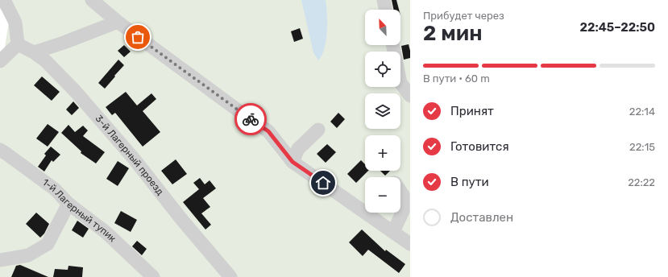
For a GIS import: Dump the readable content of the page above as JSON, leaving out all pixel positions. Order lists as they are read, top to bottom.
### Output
{
  "streets": {
    "street": ["3-й Лагерный проезд", "1-й Лагерный тупик"]
  },
  "north": "top left",
  "page": {
    "heading": ["2 мин", "Прибудет через", "22:45–22:50"],
    "map_buttons": ["+", "−"],
    "bar": "В пути · 60 m",
    "list": [
      ["Принят", "22:14"],
      ["Готовится", "22:15"],
      ["В пути", "22:22"],
      "Доставлен"
    ]
  }
}
